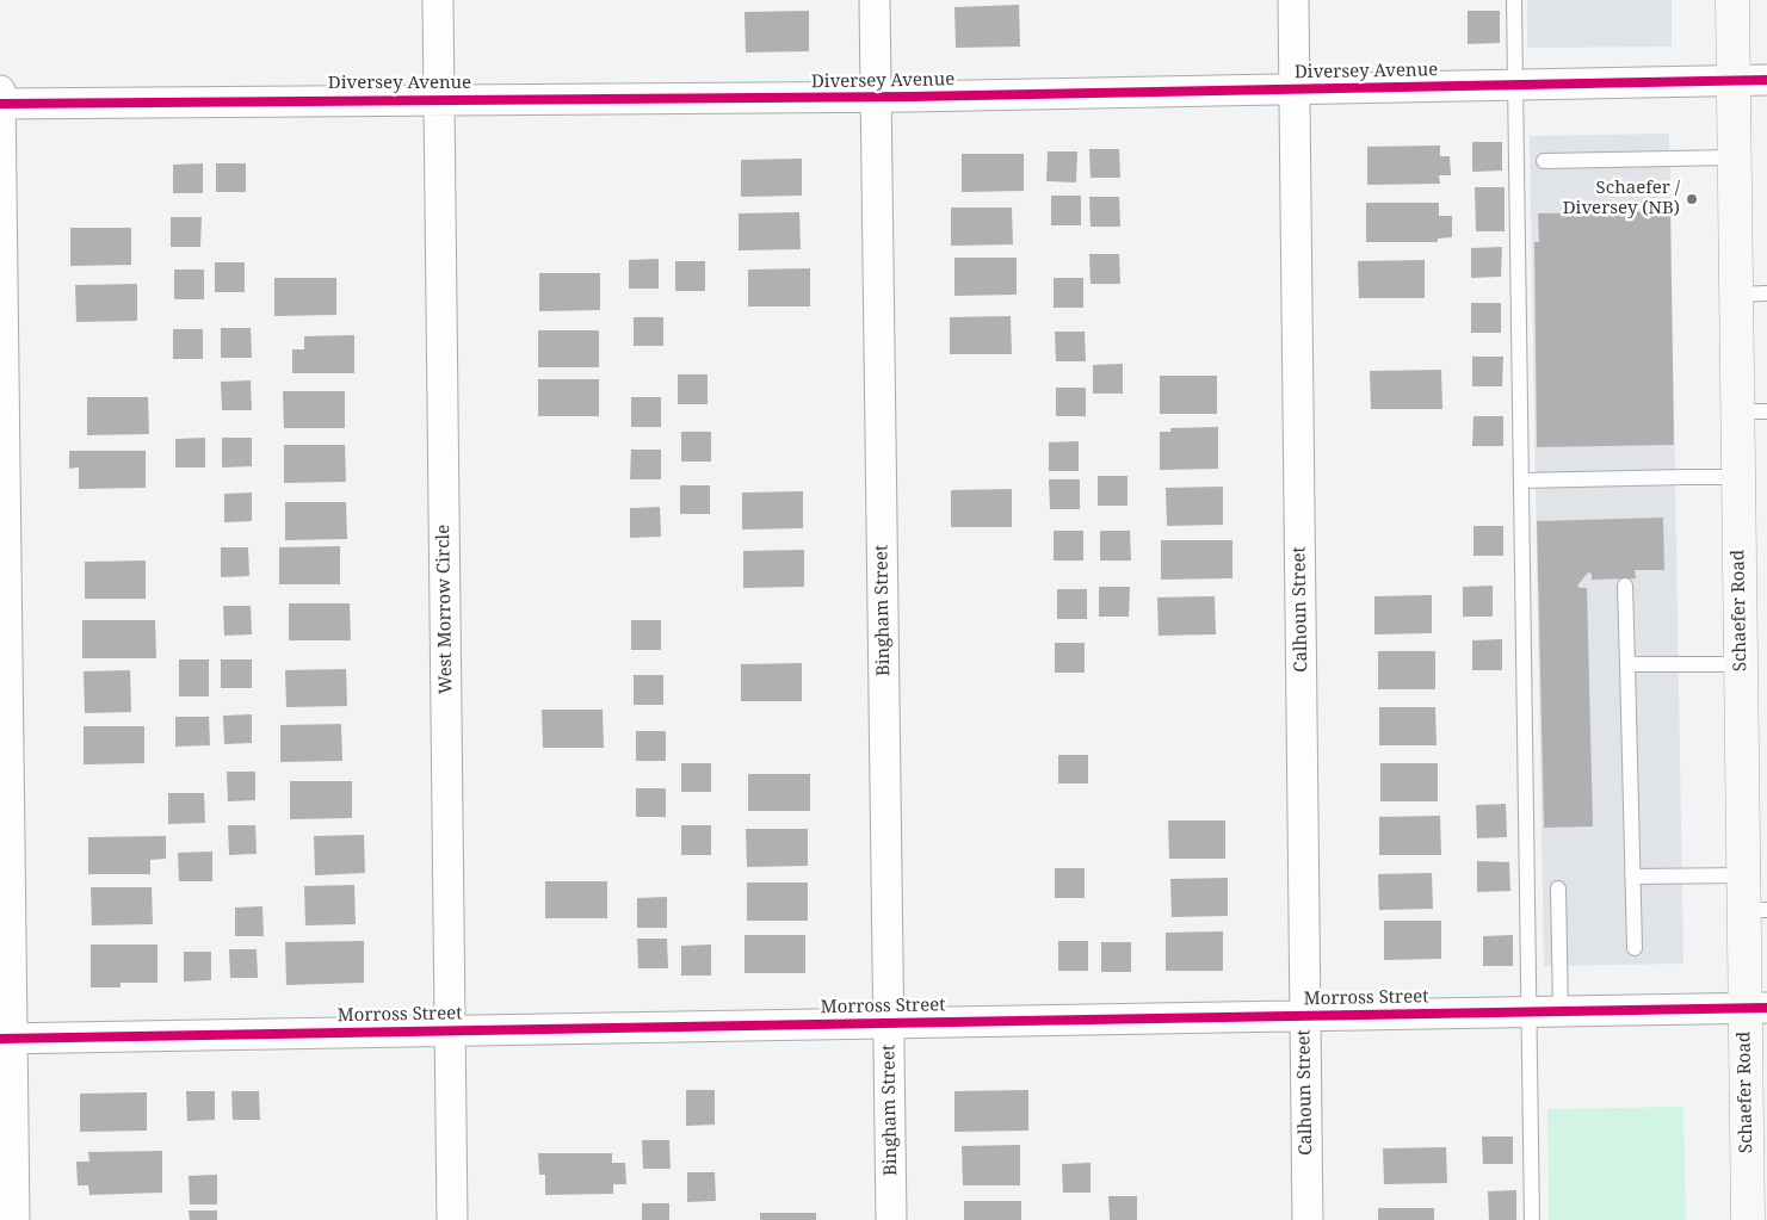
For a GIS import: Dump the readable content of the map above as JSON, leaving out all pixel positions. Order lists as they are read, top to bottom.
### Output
{
  "streets": {
    "main road": ["Schaefer Road"],
    "street": [
      "Diversey Avenue",
      "West Morrow Circle",
      "Calhoun Street",
      "Bingham Street",
      "Morross Street"
    ]
  },
  "crossings": [
    ["Diversey Avenue", "West Morrow Circle"],
    ["Diversey Avenue", "Calhoun Street"],
    ["Diversey Avenue", "Bingham Street"],
    ["Diversey Avenue", "Schaefer Road"],
    ["West Morrow Circle", "Morross Street"],
    ["Calhoun Street", "Morross Street"],
    ["Bingham Street", "Morross Street"],
    ["Schaefer Road", "Morross Street"]
  ],
  "places": ["Schaefer / Diversey (NB)"]
}
